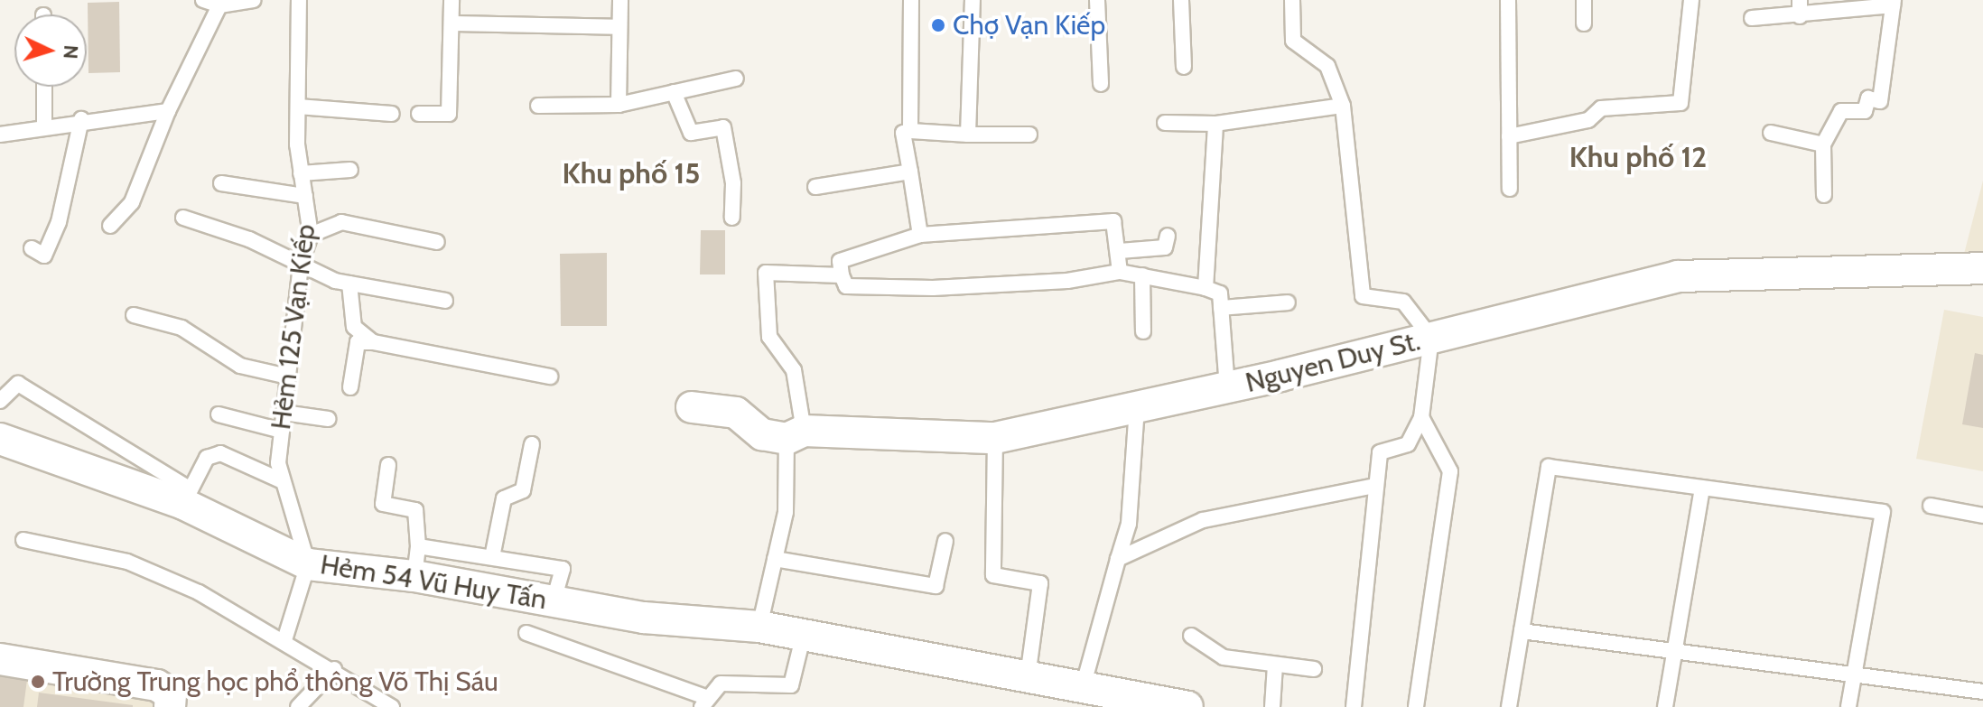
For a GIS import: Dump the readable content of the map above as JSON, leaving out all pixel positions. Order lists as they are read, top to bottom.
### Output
{
  "streets": {
    "street": ["Nguyen Duy St.", "Hẻm 54 Vũ Huy Tấn"],
    "lane": ["Hẻm 125 Vạn Kiếp"]
  },
  "crossings": [
    ["Hẻm 125 Vạn Kiếp", "Hẻm 54 Vũ Huy Tấn"]
  ],
  "districts": ["Khu phố 12", "Khu phố 15"],
  "places": ["Chợ Vạn Kiếp", "Trường Trung học phổ thông Võ Thị Sáu"],
  "north": "right"
}
